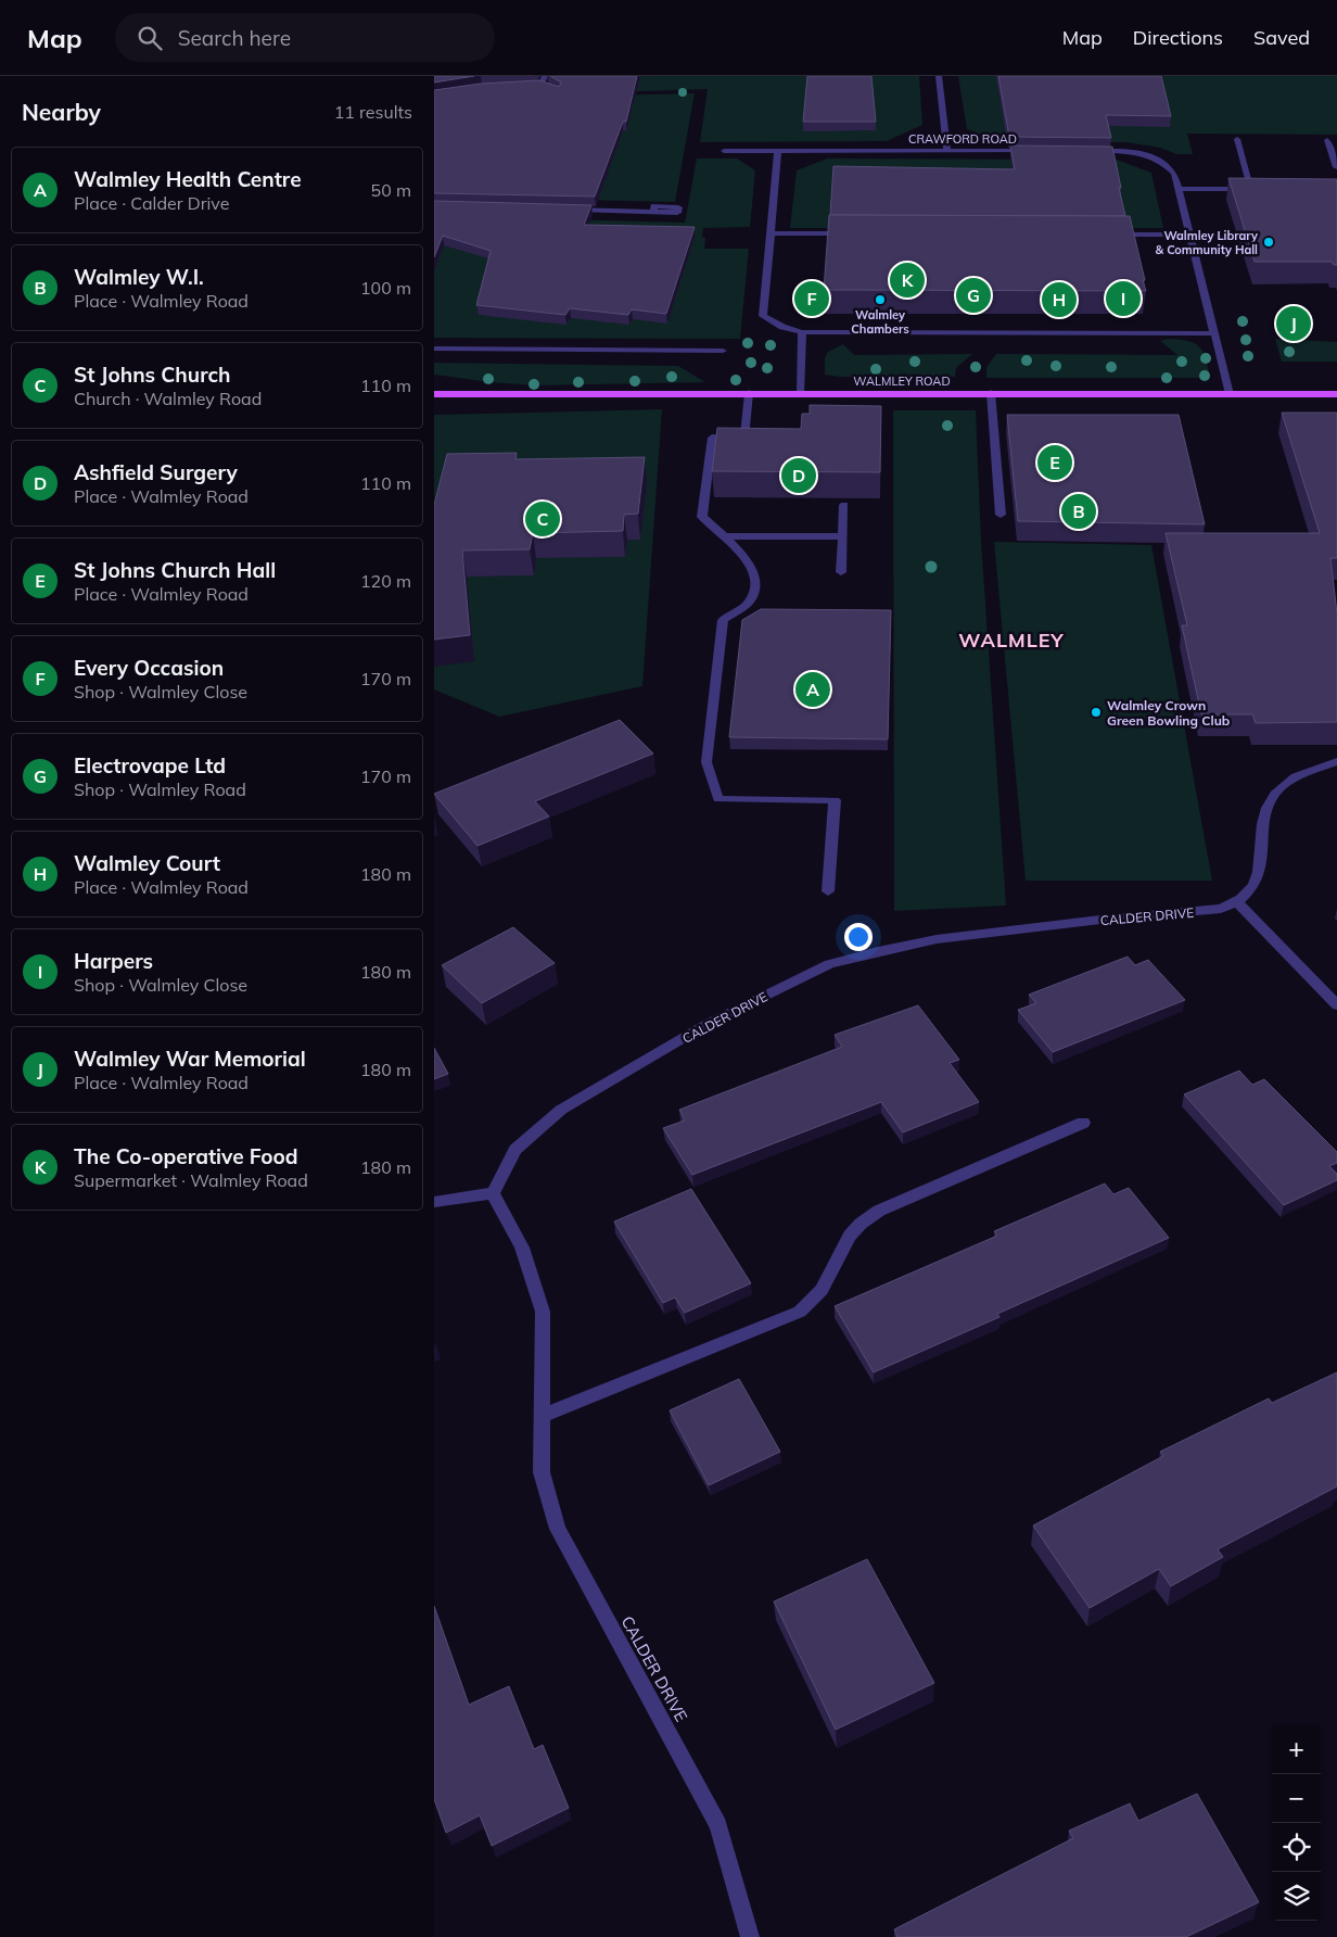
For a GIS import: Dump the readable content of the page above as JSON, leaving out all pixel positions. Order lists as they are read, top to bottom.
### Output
{
  "streets": {
    "main road": ["WALMLEY ROAD"],
    "street": ["CRAWFORD ROAD", "CALDER DRIVE"]
  },
  "districts": ["WALMLEY"],
  "places": ["Walmley Library & Community Hall", "Walmley Chambers", "Walmley Crown Green Bowling Club"],
  "page": {
    "header": "Map",
    "search": "Search here",
    "nav": ["Map", "Directions", "Saved"],
    "heading": ["Nearby", "11 results"],
    "list": [
      {
        "mark": "A",
        "name": "Walmley Health Centre",
        "note": "Place · Calder Drive",
        "value": "50 m"
      },
      {
        "mark": "B",
        "name": "Walmley W.I.",
        "note": "Place · Walmley Road",
        "value": "100 m"
      },
      {
        "mark": "C",
        "name": "St Johns Church",
        "note": "Church · Walmley Road",
        "value": "110 m"
      },
      {
        "mark": "D",
        "name": "Ashfield Surgery",
        "note": "Place · Walmley Road",
        "value": "110 m"
      },
      {
        "mark": "E",
        "name": "St Johns Church Hall",
        "note": "Place · Walmley Road",
        "value": "120 m"
      },
      {
        "mark": "F",
        "name": "Every Occasion",
        "note": "Shop · Walmley Close",
        "value": "170 m"
      },
      {
        "mark": "G",
        "name": "Electrovape Ltd",
        "note": "Shop · Walmley Road",
        "value": "170 m"
      },
      {
        "mark": "H",
        "name": "Walmley Court",
        "note": "Place · Walmley Road",
        "value": "180 m"
      },
      {
        "mark": "I",
        "name": "Harpers",
        "note": "Shop · Walmley Close",
        "value": "180 m"
      },
      {
        "mark": "J",
        "name": "Walmley War Memorial",
        "note": "Place · Walmley Road",
        "value": "180 m"
      },
      {
        "mark": "K",
        "name": "The Co-operative Food",
        "note": "Supermarket · Walmley Road",
        "value": "180 m"
      }
    ],
    "pins": [
      "K",
      "G",
      "F",
      "I",
      "H",
      "J",
      "E",
      "D",
      "B",
      "C",
      "A"
    ],
    "map_buttons": ["+", "−"]
  }
}
